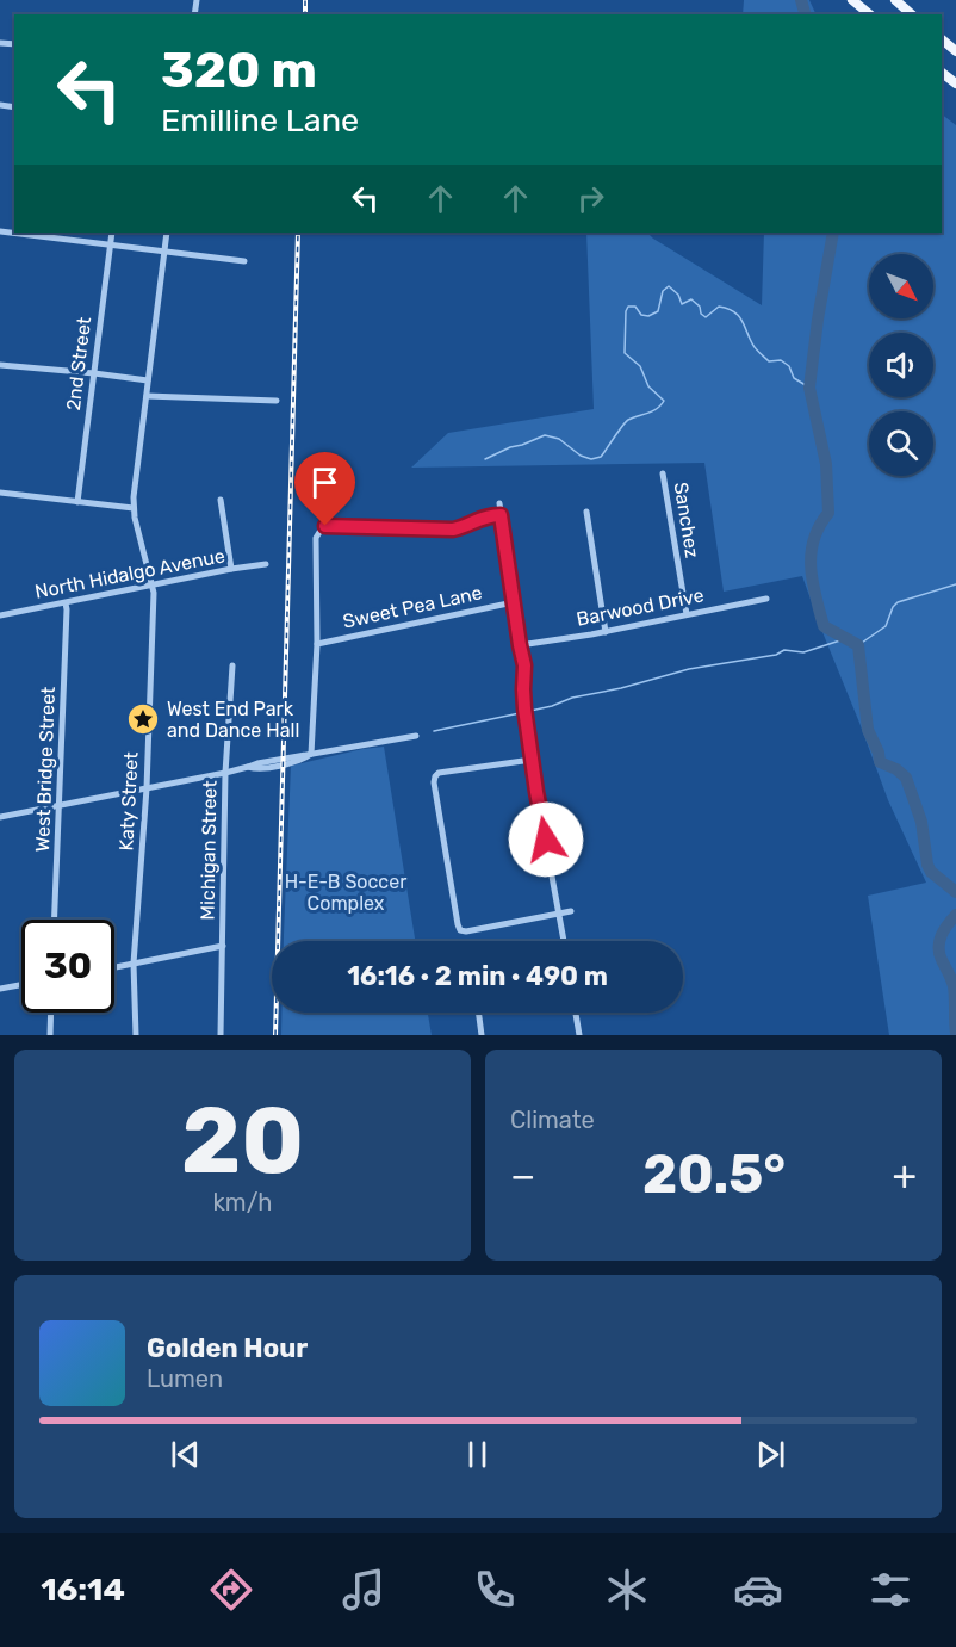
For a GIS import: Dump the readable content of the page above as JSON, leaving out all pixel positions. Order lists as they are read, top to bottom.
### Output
{
  "streets": {
    "street": [
      "2nd Street",
      "Sanchez",
      "North Hidalgo Avenue",
      "Sweet Pea Lane",
      "Barwood Drive",
      "West Bridge Street",
      "Katy Street",
      "Michigan Street"
    ]
  },
  "crossings": [
    ["Sanchez", "Barwood Drive"],
    ["North Hidalgo Avenue", "West Bridge Street"],
    ["North Hidalgo Avenue", "Katy Street"]
  ],
  "parks": ["H-E-B Soccer Complex"],
  "places": {
    "place": ["West End Park and Dance Hall"]
  },
  "north": "bottom right",
  "page": {
    "turn": ["320 m", "Emilline Lane"],
    "limit": "30",
    "trip": "16:16 · 2 min · 490 m",
    "tile": [
      ["20", "km/h"],
      "Climate"
    ],
    "heat": ["−", "20.5°", "+"],
    "song": ["Golden Hour", "Lumen"],
    "tabs": "16:14"
  }
}
